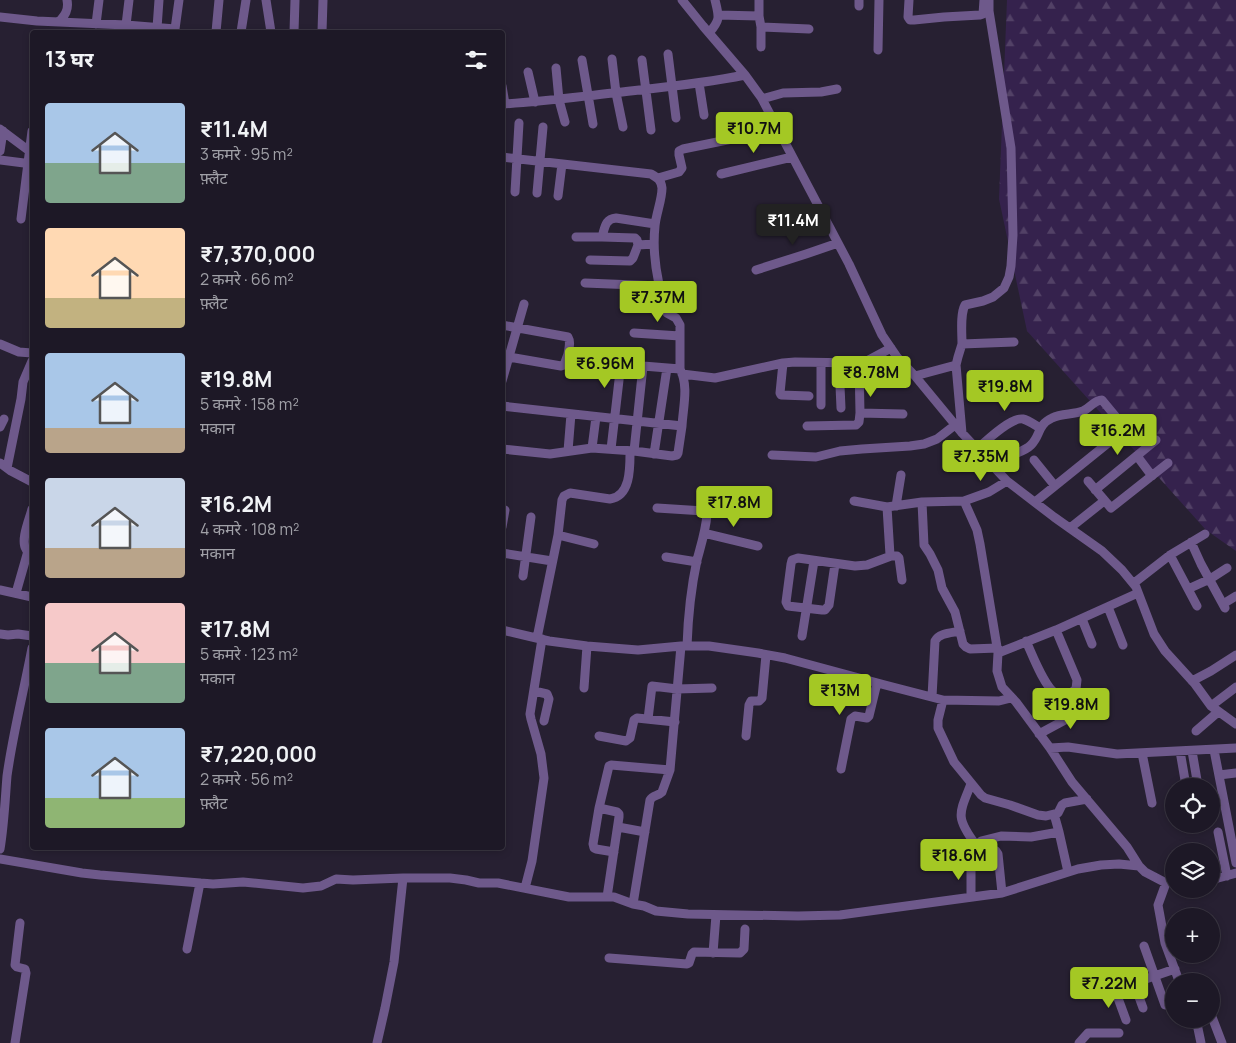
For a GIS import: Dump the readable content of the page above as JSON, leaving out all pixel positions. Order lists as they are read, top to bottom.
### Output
{
  "page": {
    "heading": "13 घर",
    "list": [
      {
        "name": "₹11.4M",
        "note": "3 कमरे · 95 m² · फ़्लैट"
      },
      {
        "name": "₹7,370,000",
        "note": "2 कमरे · 66 m² · फ़्लैट"
      },
      {
        "name": "₹19.8M",
        "note": "5 कमरे · 158 m² · मकान"
      },
      {
        "name": "₹16.2M",
        "note": "4 कमरे · 108 m² · मकान"
      },
      {
        "name": "₹17.8M",
        "note": "5 कमरे · 123 m² · मकान"
      },
      {
        "name": "₹7,220,000",
        "note": "2 कमरे · 56 m² · फ़्लैट"
      }
    ],
    "price": [
      "₹10.7M",
      "₹11.4M",
      "₹7.37M",
      "₹6.96M",
      "₹8.78M",
      "₹19.8M",
      "₹16.2M",
      "₹7.35M",
      "₹17.8M",
      "₹13M",
      "₹19.8M",
      "₹18.6M",
      "₹7.22M"
    ],
    "map_buttons": ["+", "−"]
  }
}
